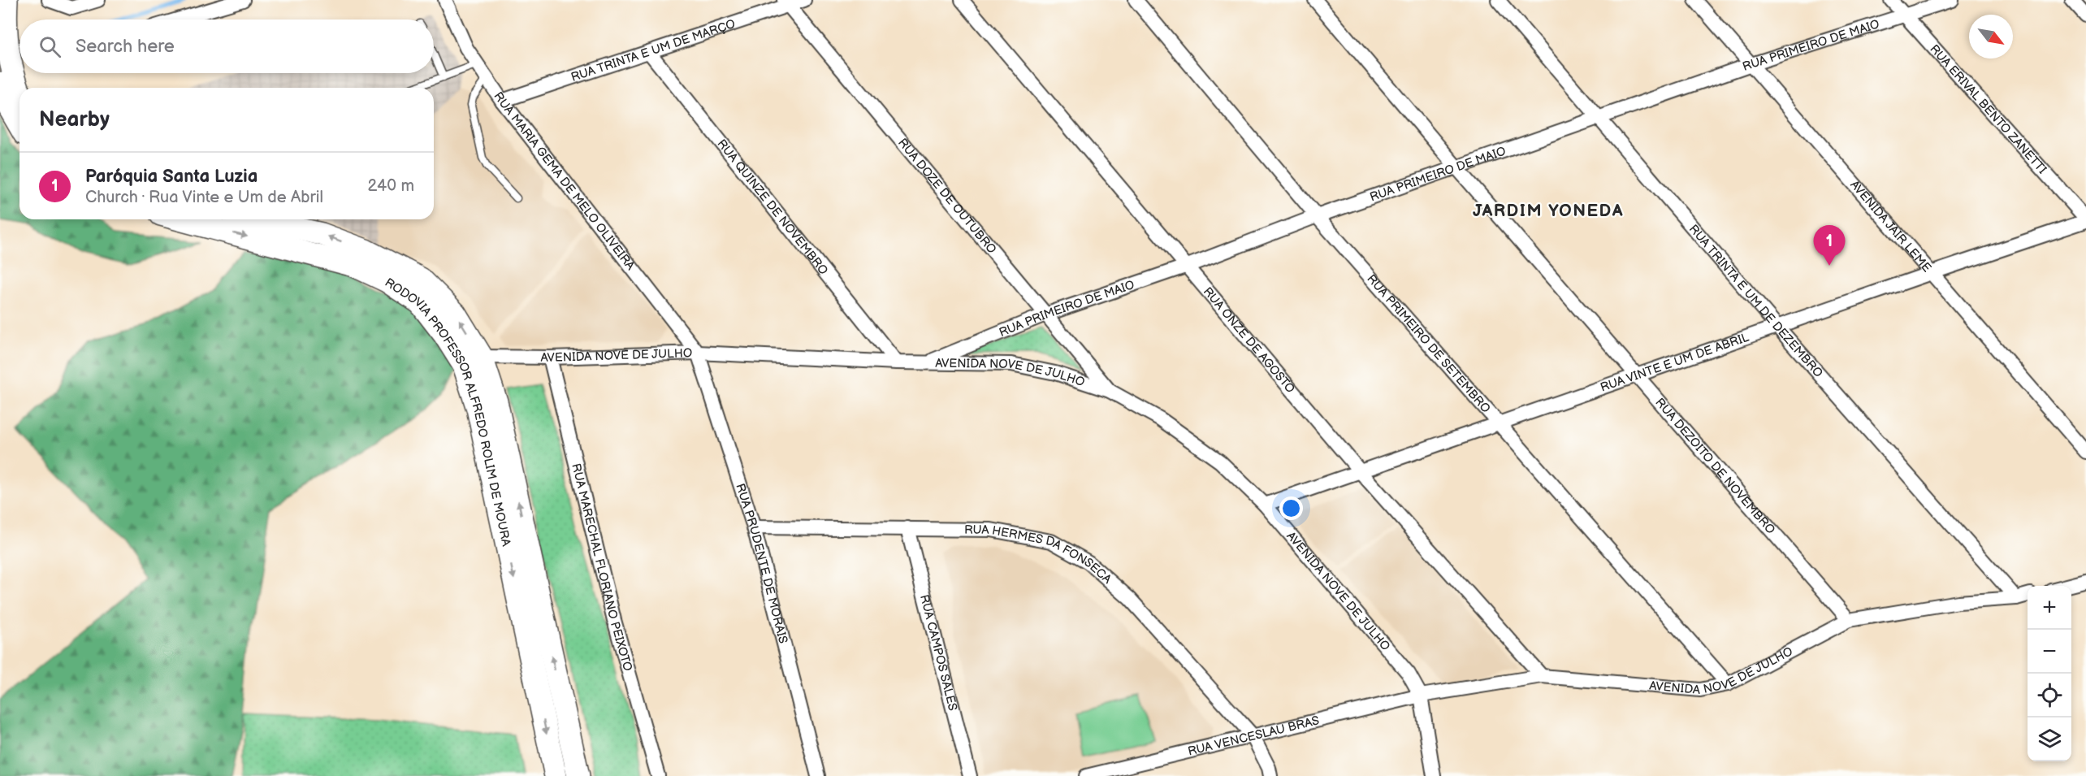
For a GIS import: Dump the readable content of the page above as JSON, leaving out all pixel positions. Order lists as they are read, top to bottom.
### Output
{
  "streets": {
    "main road": ["RODOVIA PROFESSOR ALFREDO ROLIM DE MOURA"],
    "street": [
      "RUA PRIMEIRO DE MAIO",
      "RUA TRINTA E UM DE MARÇO",
      "RUA ERIVAL BENTO ZANETTI",
      "RUA MARIA GEMA DE MELO OLIVEIRA",
      "RUA DOZE DE OUTUBRO",
      "RUA QUINZE DE NOVEMBRO",
      "AVENIDA JAIR LEME",
      "RUA TRINTA E UM DE DEZEMBRO",
      "RUA ONZE DE AGOSTO",
      "RUA PRIMEIRO DE SETEMBRO",
      "AVENIDA NOVE DE JULHO",
      "RUA VINTE E UM DE ABRIL",
      "RUA DEZOITO DE NOVEMBRO",
      "RUA HERMES DA FONSECA",
      "RUA PRUDENTE DE MORAIS",
      "RUA MARECHAL FLORIANO PEIXOTO",
      "RUA CAMPOS SALES",
      "RUA VENCESLAU BRAS"
    ]
  },
  "crossings": [
    ["RUA PRIMEIRO DE MAIO", "RUA ERIVAL BENTO ZANETTI"],
    ["RUA PRIMEIRO DE MAIO", "RUA DOZE DE OUTUBRO"],
    ["RUA PRIMEIRO DE MAIO", "AVENIDA JAIR LEME"],
    ["RUA PRIMEIRO DE MAIO", "RUA TRINTA E UM DE DEZEMBRO"],
    ["RUA PRIMEIRO DE MAIO", "RUA ONZE DE AGOSTO"],
    ["RUA PRIMEIRO DE MAIO", "RUA PRIMEIRO DE SETEMBRO"],
    ["RUA PRIMEIRO DE MAIO", "AVENIDA NOVE DE JULHO"],
    ["RUA PRIMEIRO DE MAIO", "RUA DEZOITO DE NOVEMBRO"],
    ["RUA TRINTA E UM DE MARÇO", "RUA MARIA GEMA DE MELO OLIVEIRA"],
    ["RUA TRINTA E UM DE MARÇO", "RUA DOZE DE OUTUBRO"],
    ["RUA TRINTA E UM DE MARÇO", "RUA QUINZE DE NOVEMBRO"],
    ["RUA ERIVAL BENTO ZANETTI", "RUA VINTE E UM DE ABRIL"],
    ["RUA MARIA GEMA DE MELO OLIVEIRA", "AVENIDA NOVE DE JULHO"],
    ["RUA MARIA GEMA DE MELO OLIVEIRA", "RUA PRUDENTE DE MORAIS"],
    ["RUA DOZE DE OUTUBRO", "AVENIDA NOVE DE JULHO"],
    ["RUA QUINZE DE NOVEMBRO", "AVENIDA NOVE DE JULHO"],
    ["AVENIDA JAIR LEME", "RUA VINTE E UM DE ABRIL"],
    ["RUA TRINTA E UM DE DEZEMBRO", "AVENIDA NOVE DE JULHO"],
    ["RUA TRINTA E UM DE DEZEMBRO", "RUA VINTE E UM DE ABRIL"],
    ["RUA ONZE DE AGOSTO", "AVENIDA NOVE DE JULHO"],
    ["RUA ONZE DE AGOSTO", "RUA VINTE E UM DE ABRIL"],
    ["RUA PRIMEIRO DE SETEMBRO", "AVENIDA NOVE DE JULHO"],
    ["RUA PRIMEIRO DE SETEMBRO", "RUA VINTE E UM DE ABRIL"],
    ["AVENIDA NOVE DE JULHO", "RUA VINTE E UM DE ABRIL"],
    ["AVENIDA NOVE DE JULHO", "RODOVIA PROFESSOR ALFREDO ROLIM DE MOURA"],
    ["AVENIDA NOVE DE JULHO", "RUA DEZOITO DE NOVEMBRO"],
    ["AVENIDA NOVE DE JULHO", "RUA PRUDENTE DE MORAIS"],
    ["AVENIDA NOVE DE JULHO", "RUA MARECHAL FLORIANO PEIXOTO"],
    ["AVENIDA NOVE DE JULHO", "RUA VENCESLAU BRAS"],
    ["RUA VINTE E UM DE ABRIL", "RUA DEZOITO DE NOVEMBRO"],
    ["RUA HERMES DA FONSECA", "RUA PRUDENTE DE MORAIS"],
    ["RUA HERMES DA FONSECA", "RUA CAMPOS SALES"],
    ["RUA HERMES DA FONSECA", "RUA VENCESLAU BRAS"]
  ],
  "districts": ["JARDIM YONEDA"],
  "north": "bottom right",
  "page": {
    "search": "Search here",
    "heading": "Nearby",
    "list": [
      {
        "mark": "1",
        "name": "Paróquia Santa Luzia",
        "note": "Church · Rua Vinte e Um de Abril",
        "value": "240 m"
      }
    ],
    "pins": "1",
    "map_buttons": ["+", "−"]
  }
}
